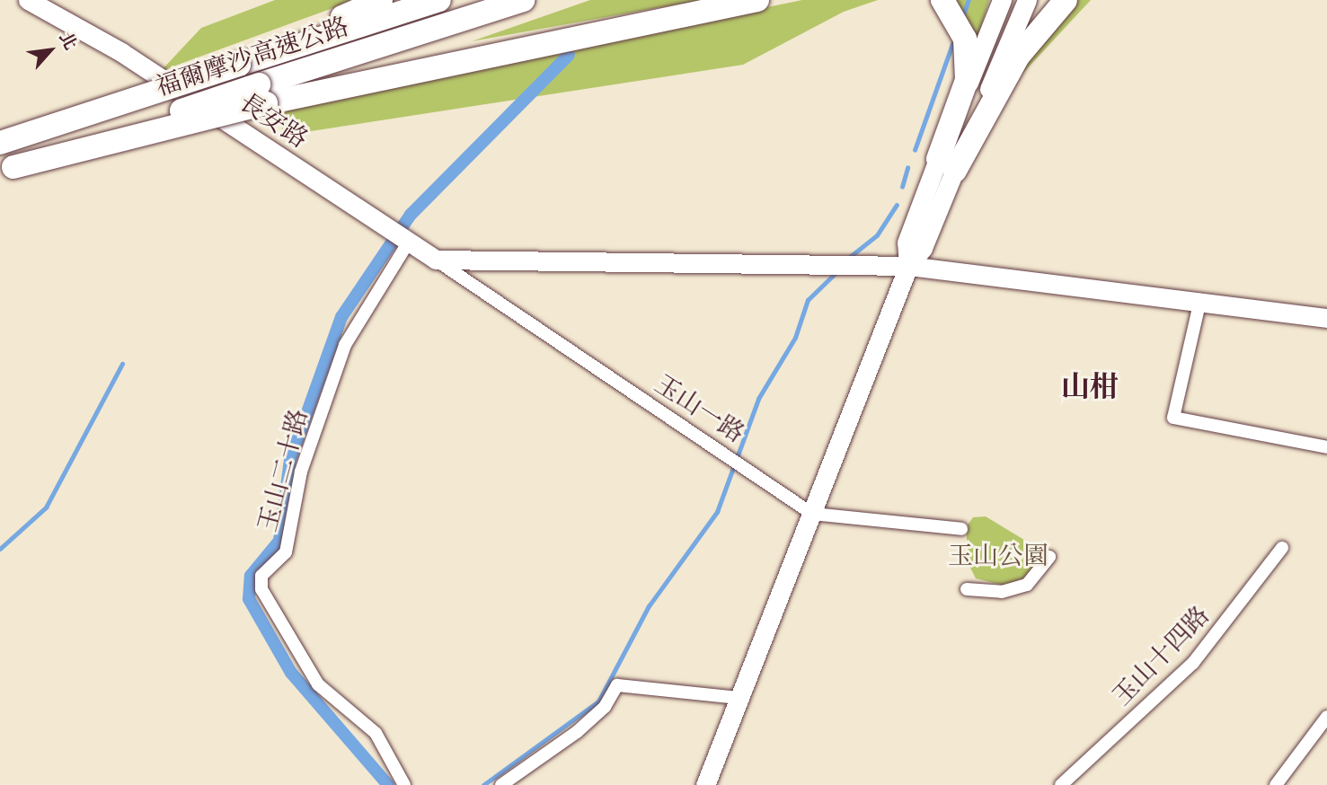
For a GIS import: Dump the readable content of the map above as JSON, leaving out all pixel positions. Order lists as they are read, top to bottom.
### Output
{
  "streets": {
    "highway": ["福爾摩沙高速公路"],
    "main road": ["長安路"],
    "street": ["玉山一路", "玉山二十路", "玉山十四路"]
  },
  "crossings": [
    ["長安路", "玉山一路"],
    ["長安路", "玉山二十路"]
  ],
  "districts": ["山柑"],
  "parks": ["玉山公園"],
  "north": "top right"
}
